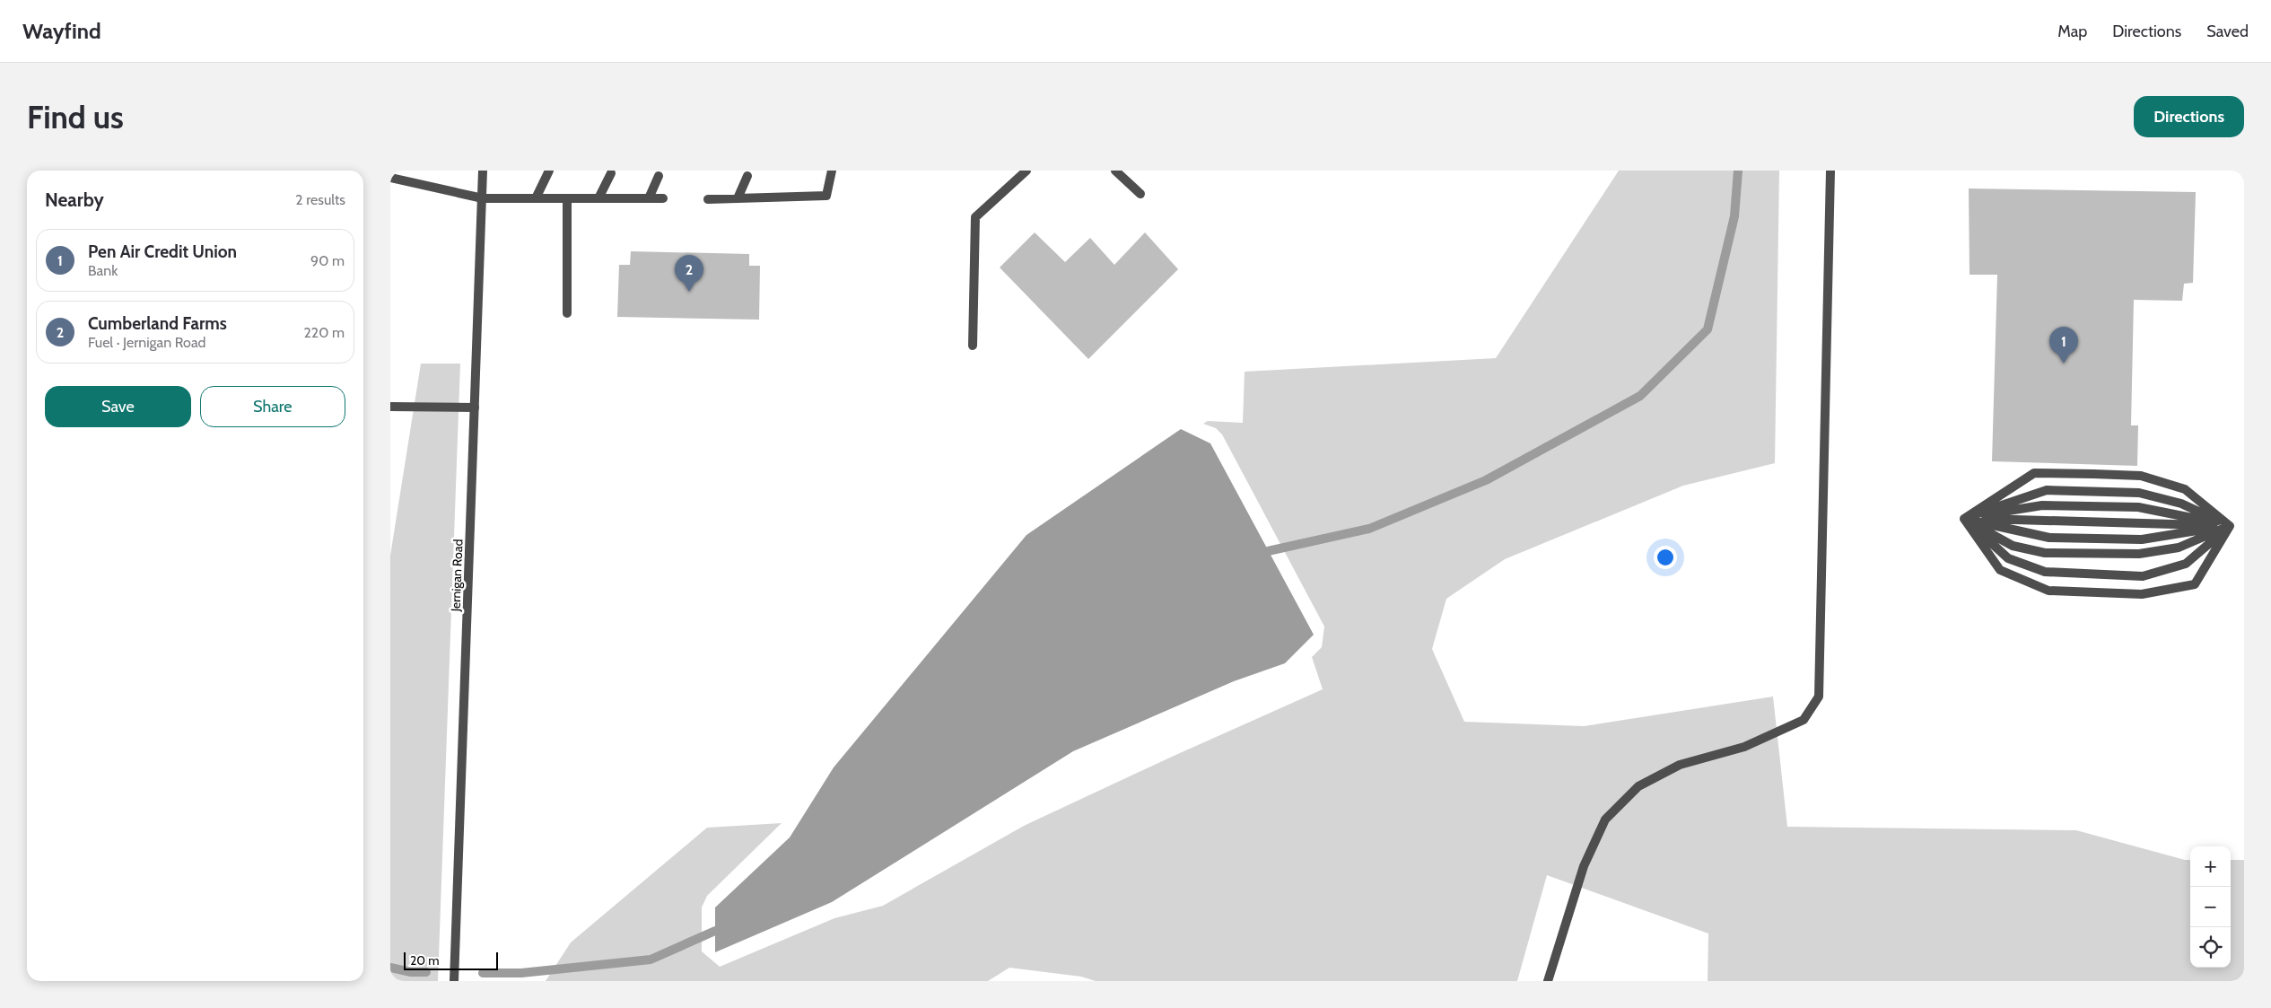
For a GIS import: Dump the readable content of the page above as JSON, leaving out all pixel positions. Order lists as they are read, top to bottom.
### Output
{
  "streets": {
    "street": ["Jernigan Road"]
  },
  "scale_bar": "20 m",
  "page": {
    "header": "Wayfind",
    "nav": ["Map", "Directions", "Saved"],
    "buttons": [
      "Directions",
      ["Save", "Share"]
    ],
    "title": "Find us",
    "heading": ["Nearby", "2 results"],
    "list": [
      {
        "mark": "1",
        "name": "Pen Air Credit Union",
        "note": "Bank",
        "value": "90 m"
      },
      {
        "mark": "2",
        "name": "Cumberland Farms",
        "note": "Fuel · Jernigan Road",
        "value": "220 m"
      }
    ],
    "pins": ["2", "1"],
    "map_buttons": ["+", "−"],
    "scale": "20 m"
  }
}
